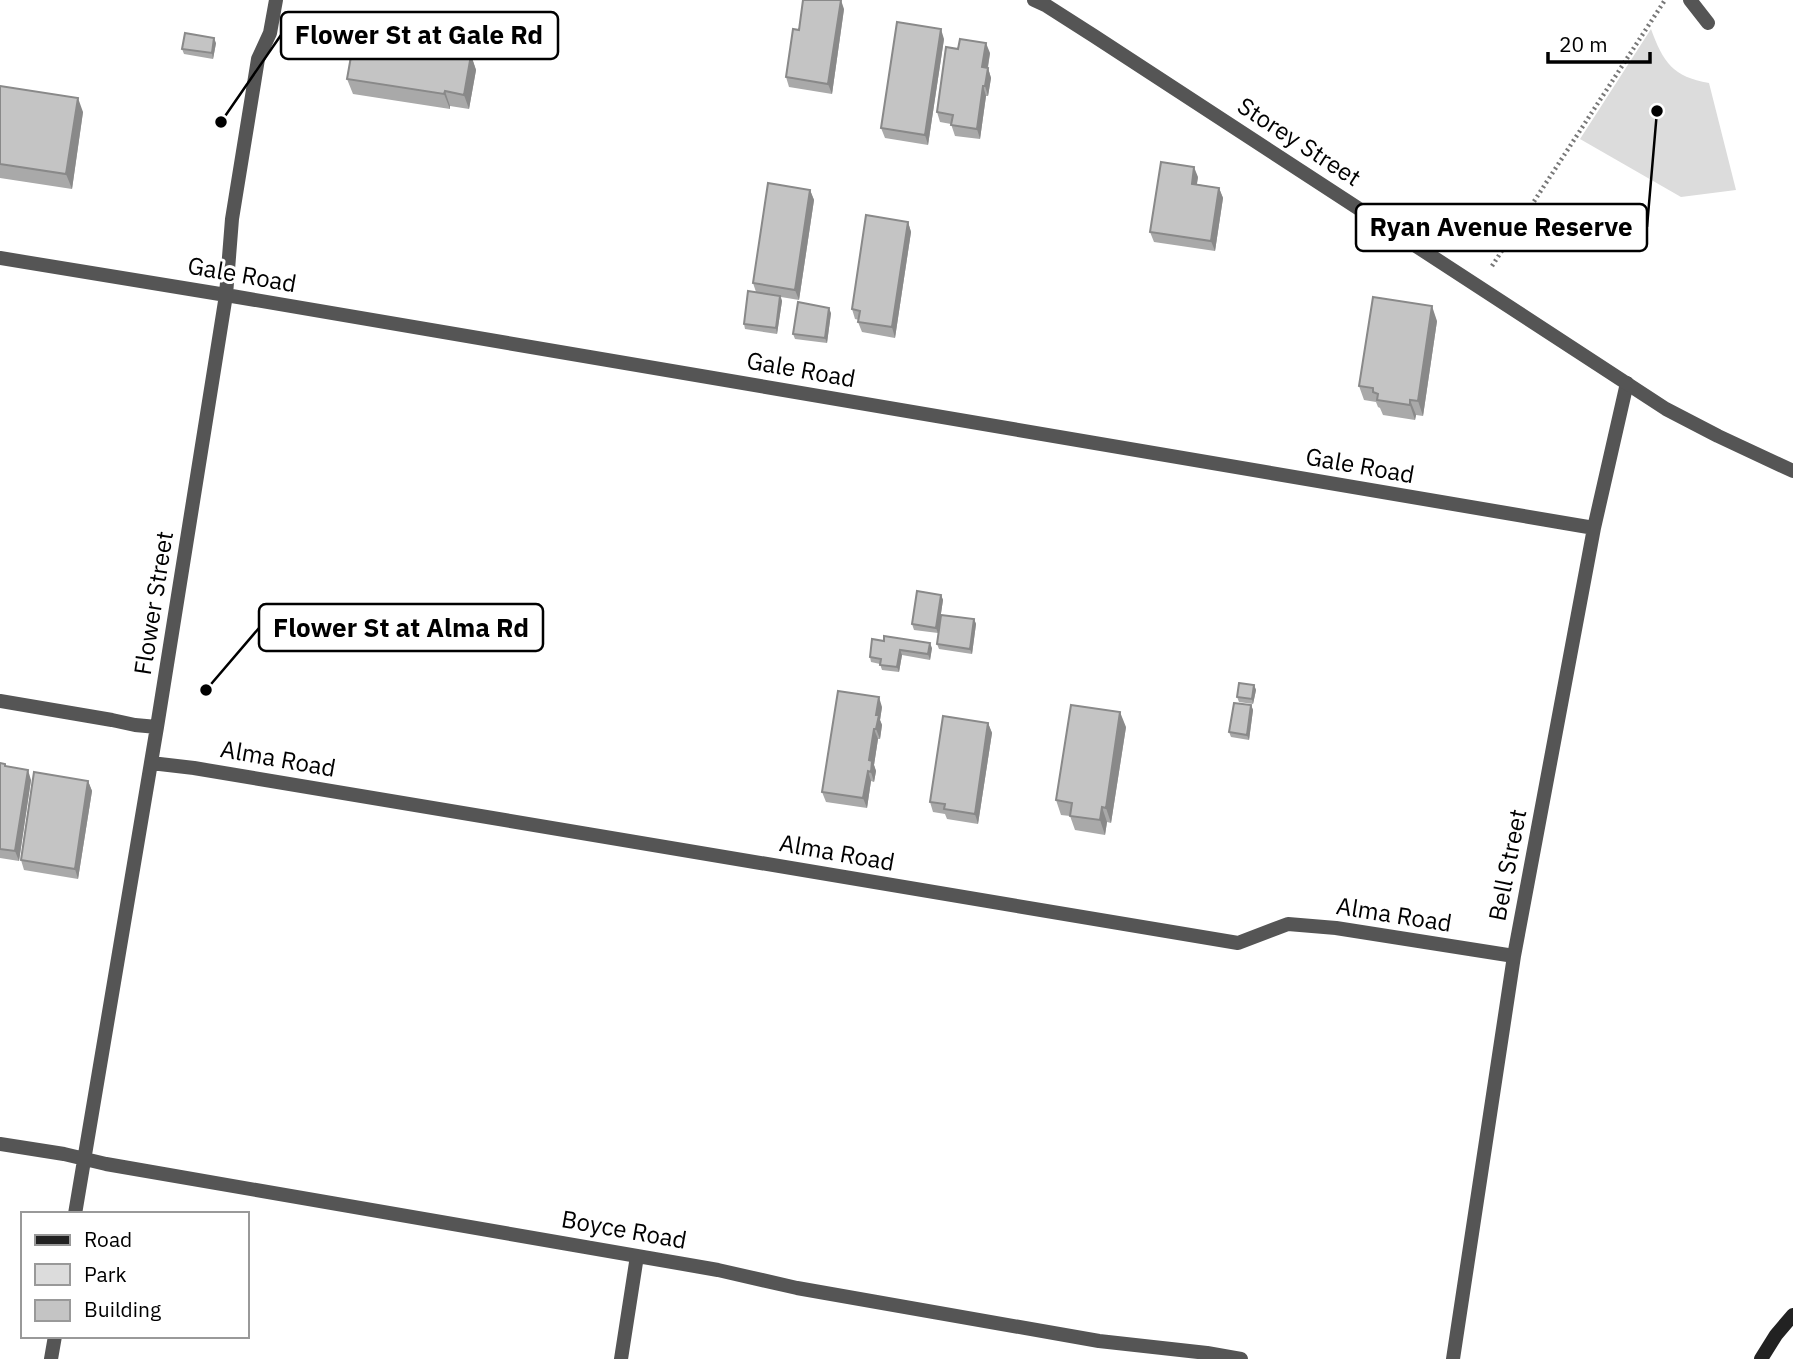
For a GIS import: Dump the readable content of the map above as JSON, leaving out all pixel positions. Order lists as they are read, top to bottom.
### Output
{
  "streets": {
    "street": [
      "Storey Street",
      "Gale Road",
      "Flower Street",
      "Alma Road",
      "Bell Street",
      "Boyce Road"
    ]
  },
  "crossings": [
    ["Storey Street", "Bell Street"],
    ["Gale Road", "Flower Street"],
    ["Gale Road", "Bell Street"],
    ["Flower Street", "Alma Road"],
    ["Flower Street", "Boyce Road"],
    ["Alma Road", "Bell Street"]
  ],
  "places": ["Ryan Avenue Reserve", "Flower St at Gale Rd", "Flower St at Alma Rd"],
  "legend": ["Road", "Park", "Building"],
  "scale_bar": "20 m"
}
